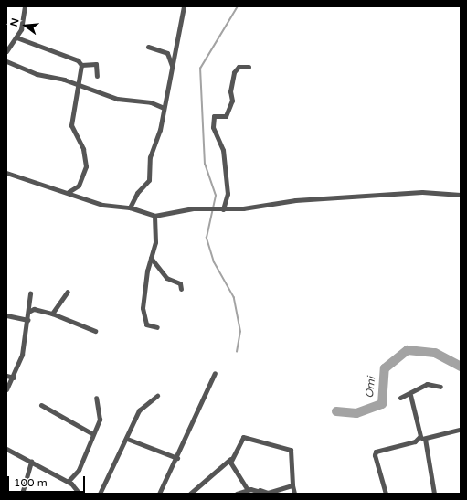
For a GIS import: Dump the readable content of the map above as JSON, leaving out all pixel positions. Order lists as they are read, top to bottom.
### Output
{
  "water": ["Omi"],
  "scale_bar": "100 m",
  "north": "left"
}
